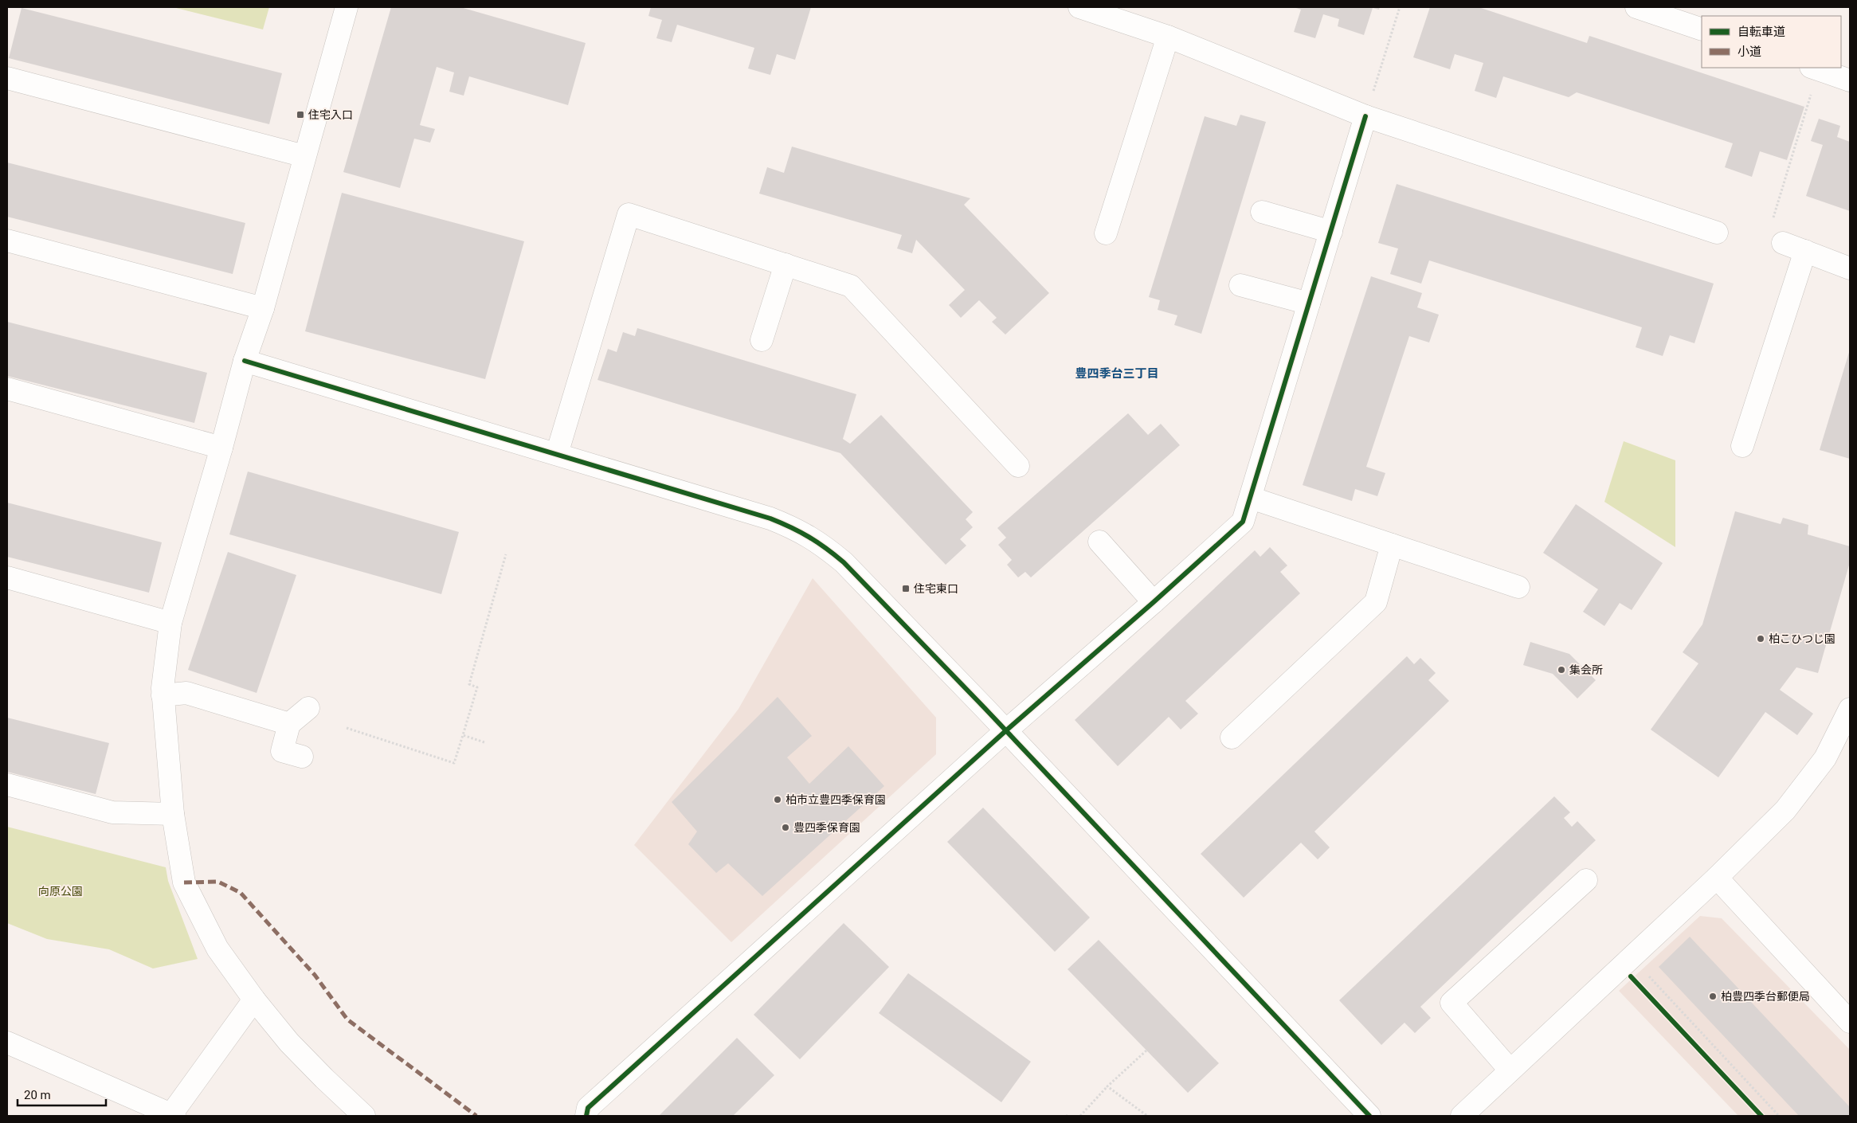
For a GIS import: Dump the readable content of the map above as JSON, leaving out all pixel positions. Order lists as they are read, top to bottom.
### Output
{
  "districts": ["豊四季台三丁目"],
  "parks": ["向原公園"],
  "places": {
    "transit": ["住宅入口", "住宅東口"],
    "other": [
      "柏こひつじ園",
      "集会所",
      "柏市立豊四季保育園",
      "豊四季保育園",
      "柏豊四季台郵便局"
    ]
  },
  "legend": ["自転車道", "小道"],
  "scale_bar": "20 m"
}
